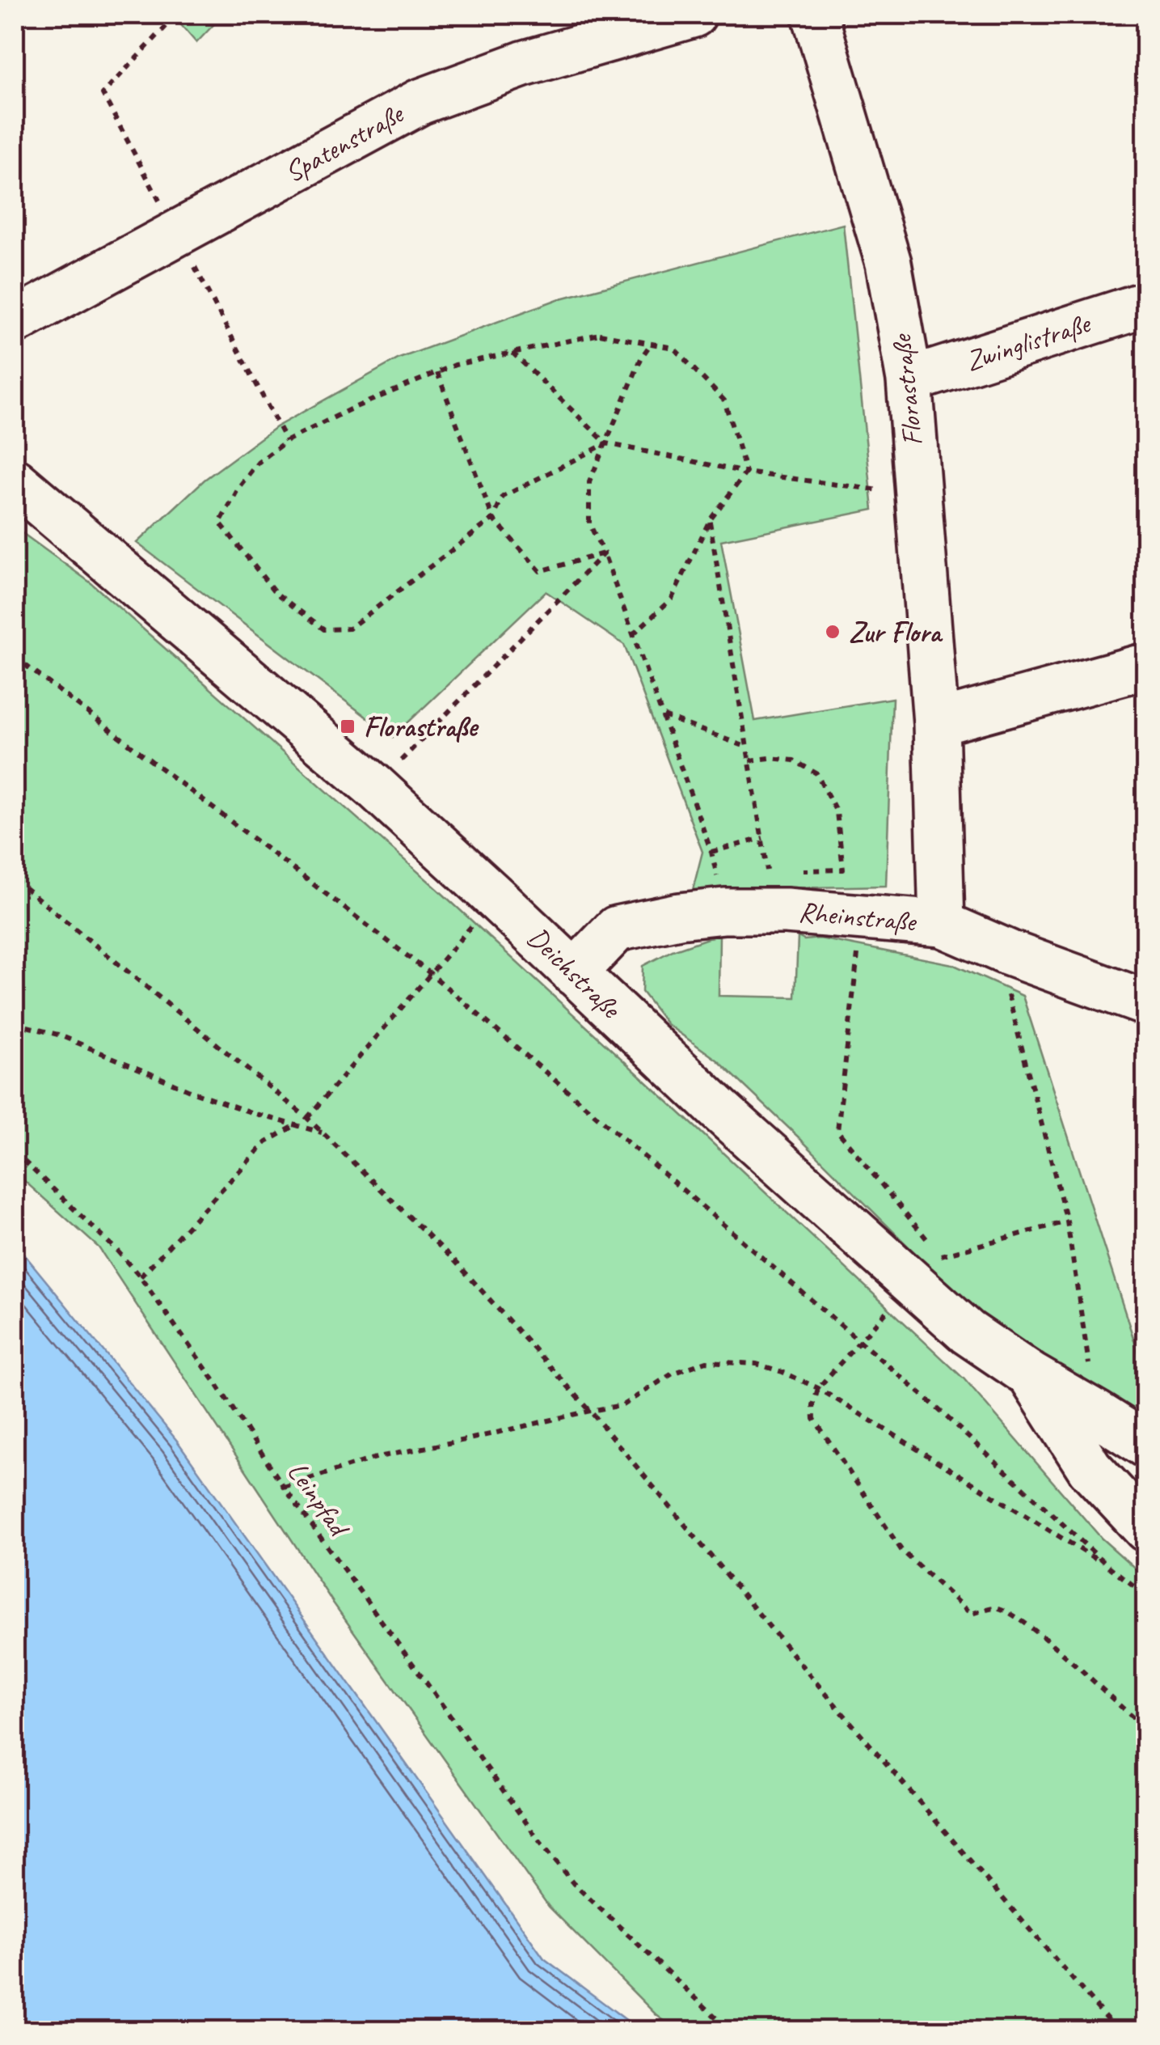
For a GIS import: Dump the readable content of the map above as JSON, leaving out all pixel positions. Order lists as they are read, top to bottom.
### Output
{
  "streets": {
    "street": [
      "Spatenstraße",
      "Zwinglistraße",
      "Florastraße",
      "Rheinstraße",
      "Deichstraße"
    ],
    "path": ["Leinpfad"]
  },
  "crossings": [
    ["Zwinglistraße", "Florastraße"],
    ["Florastraße", "Rheinstraße"],
    ["Rheinstraße", "Deichstraße"]
  ],
  "places": {
    "other": ["Zur Flora"],
    "transit": ["Florastraße"]
  }
}
